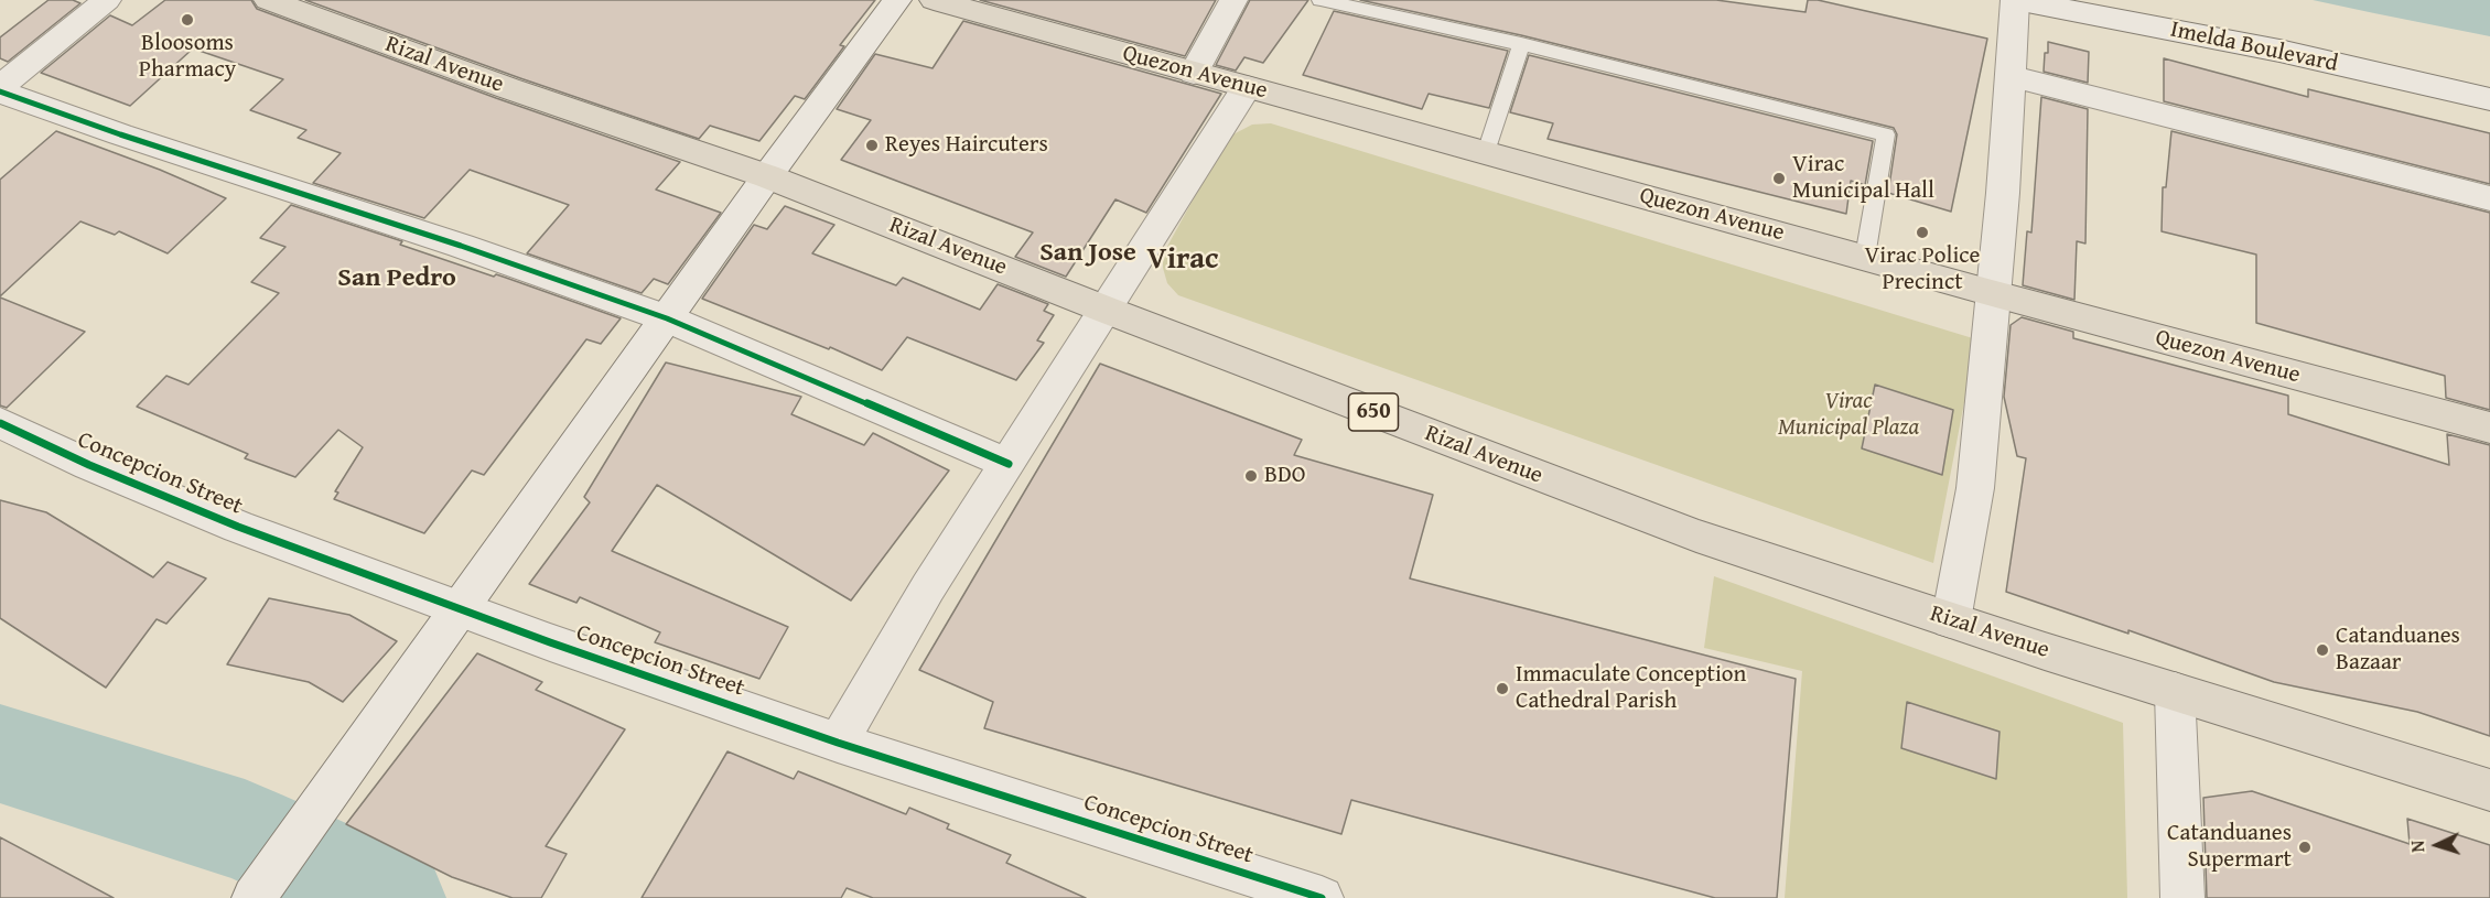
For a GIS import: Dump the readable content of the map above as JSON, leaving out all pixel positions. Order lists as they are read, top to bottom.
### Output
{
  "streets": {
    "main road": ["Rizal Avenue", "Quezon Avenue", "650"],
    "street": ["Imelda Boulevard", "Concepcion Street"]
  },
  "districts": ["San Jose", "Virac", "San Pedro"],
  "parks": ["Virac Municipal Plaza"],
  "places": [
    "Bloosoms Pharmacy",
    "Reyes Haircuters",
    "Virac Municipal Hall",
    "Virac Police Precinct",
    "BDO",
    "Catanduanes Bazaar",
    "Immaculate Conception Cathedral Parish",
    "Catanduanes Supermart"
  ],
  "north": "left"
}
